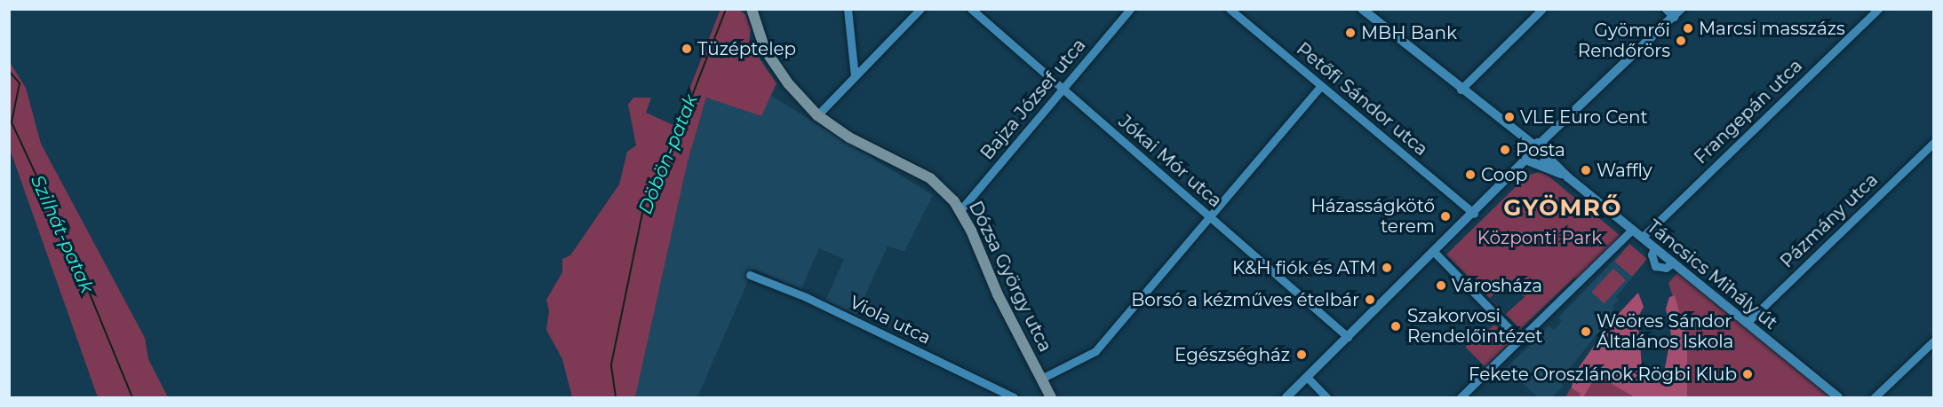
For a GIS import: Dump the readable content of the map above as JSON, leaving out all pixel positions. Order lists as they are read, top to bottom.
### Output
{
  "streets": {
    "main road": ["Dózsa György utca"],
    "street": [
      "Bajza József utca",
      "Petőfi Sándor utca",
      "Frangepán utca",
      "Jókai Mór utca",
      "Pázmány utca",
      "Táncsics Mihály út",
      "Viola utca"
    ]
  },
  "crossings": [
    ["Bajza József utca", "Jókai Mór utca"],
    ["Bajza József utca", "Dózsa György utca"],
    ["Frangepán utca", "Táncsics Mihály út"],
    ["Pázmány utca", "Táncsics Mihály út"]
  ],
  "districts": ["GYÖMRŐ"],
  "water": ["Döbön-patak", "Szilhát-patak"],
  "parks": ["Központi Park"],
  "places": [
    "Marcsi masszázs",
    "MBH Bank",
    "Gyömrői Rendőrörs",
    "Tüzéptelep",
    "VLE Euro Cent",
    "Posta",
    "Waffly",
    "Coop",
    "Házasságkötő terem",
    "K&H fiók és ATM",
    "Városháza",
    "Borsó a kézműves ételbár",
    "Szakorvosi Rendelőintézet",
    "Weöres Sándor Általános Iskola",
    "Egészségház",
    "Fekete Oroszlánok Rögbi Klub"
  ]
}
